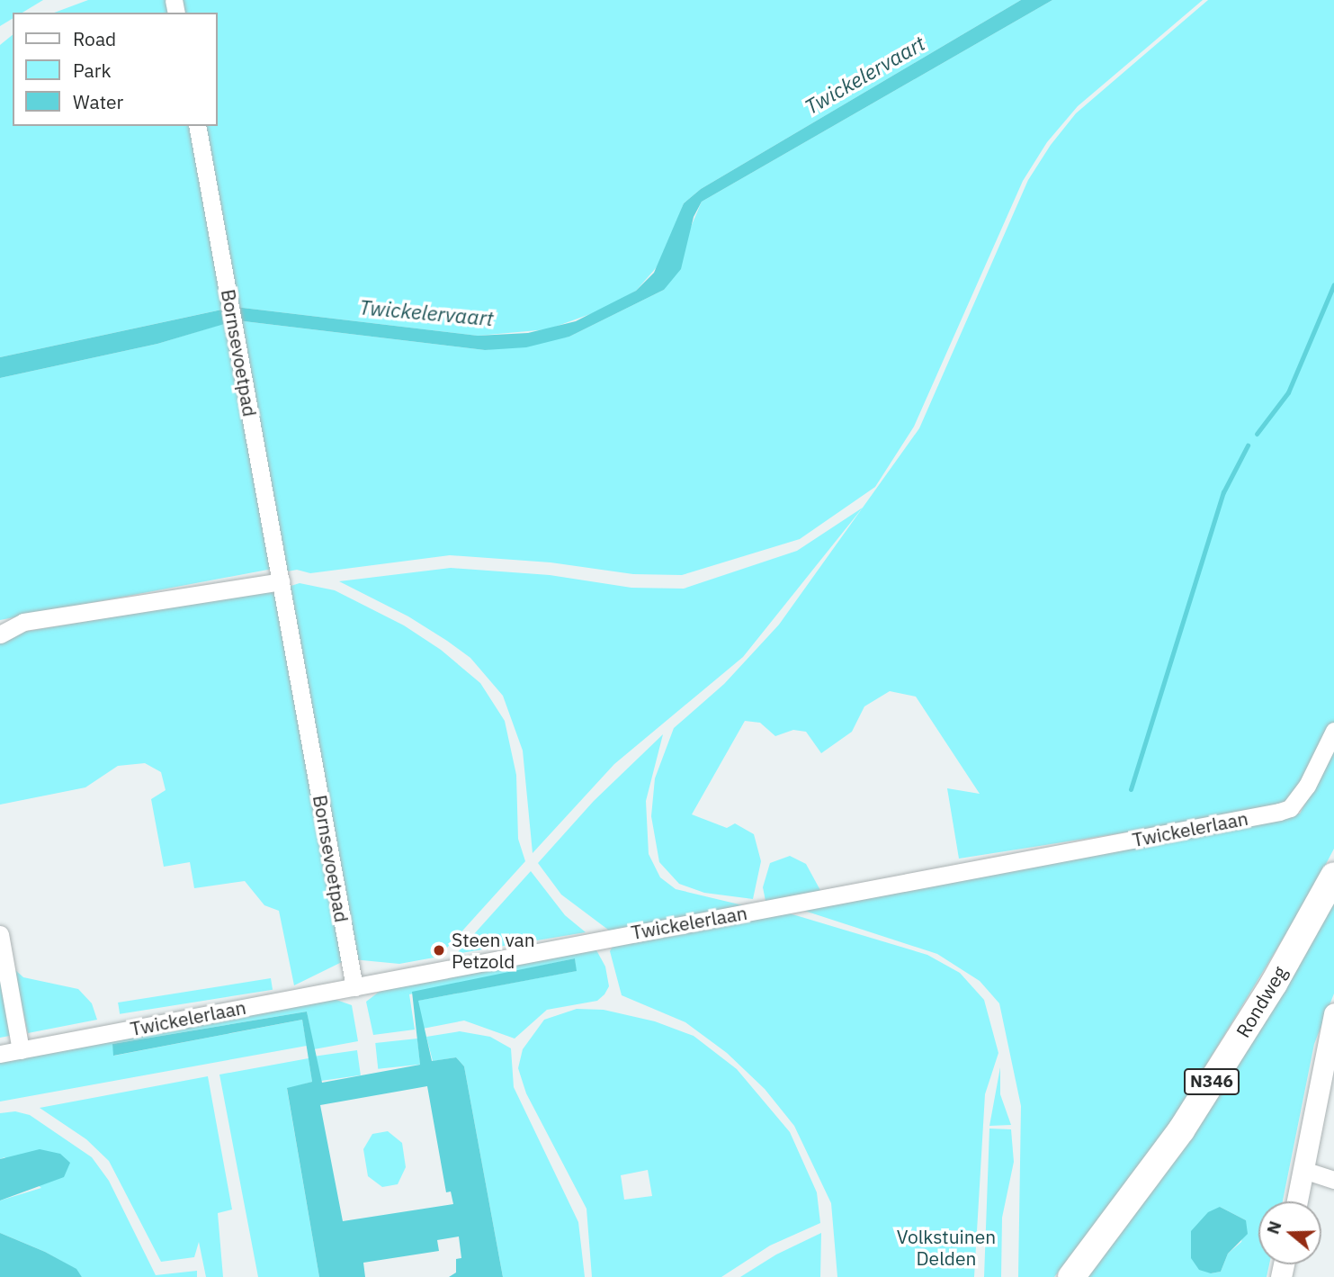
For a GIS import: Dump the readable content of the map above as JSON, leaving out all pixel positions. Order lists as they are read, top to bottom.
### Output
{
  "streets": {
    "main road": ["Rondweg", "N346"],
    "street": ["Bornsevoetpad", "Twickelerlaan"]
  },
  "crossings": [
    ["Bornsevoetpad", "Twickelerlaan"]
  ],
  "water": ["Twickelervaart"],
  "parks": ["Volkstuinen Delden"],
  "places": ["Steen van Petzold"],
  "legend": ["Road", "Park", "Water"],
  "north": "left"
}
